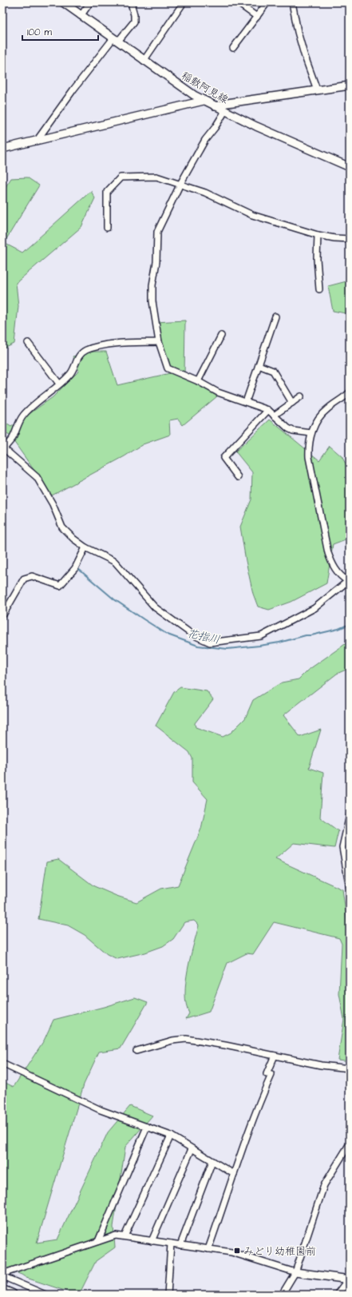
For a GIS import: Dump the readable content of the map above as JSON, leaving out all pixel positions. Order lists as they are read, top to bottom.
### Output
{
  "streets": {
    "street": ["稲敷阿見線"]
  },
  "water": ["花指川"],
  "places": {
    "transit": ["みどり幼稚園前"]
  },
  "scale_bar": "100 m"
}
